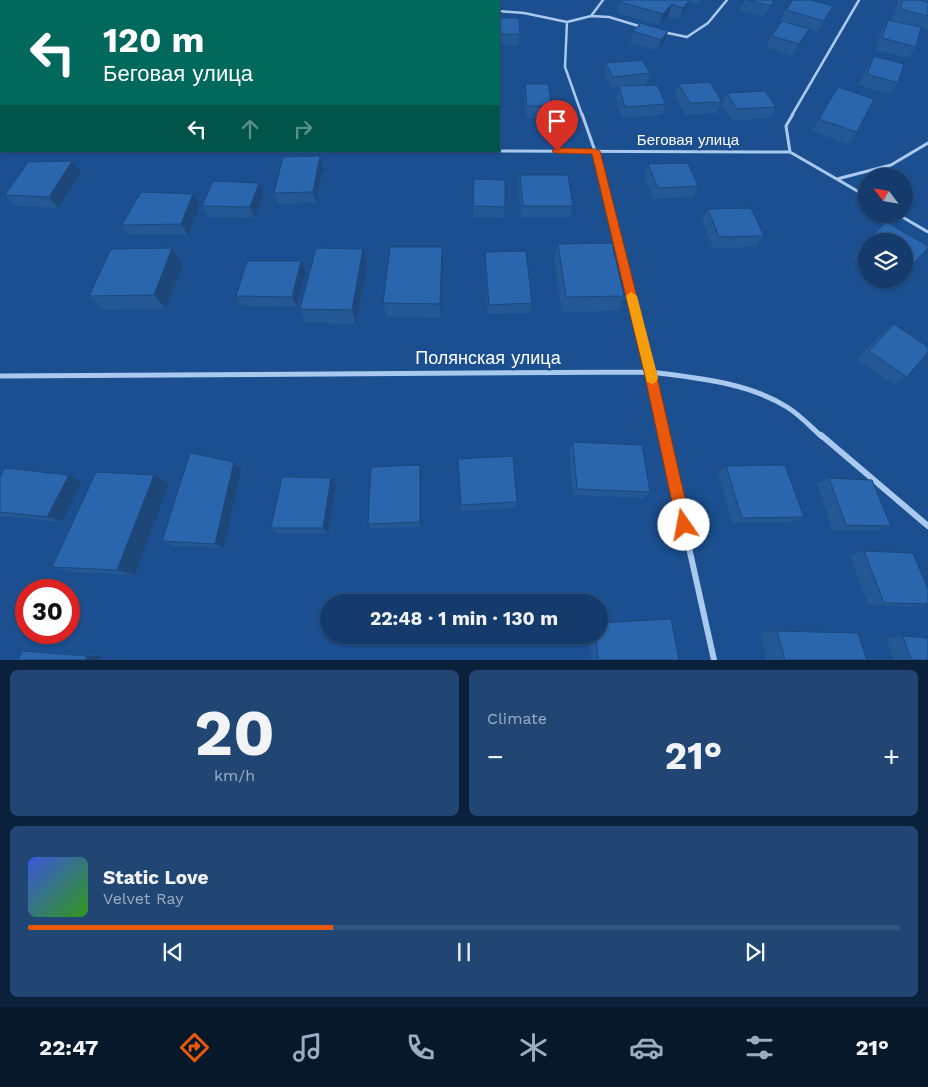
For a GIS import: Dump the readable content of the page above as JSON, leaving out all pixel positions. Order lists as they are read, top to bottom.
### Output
{
  "streets": {
    "street": ["Полянская улица"],
    "lane": ["Беговая улица"]
  },
  "north": "top left",
  "page": {
    "turn": ["120 m", "Беговая улица"],
    "limit": "30",
    "trip": "22:48 · 1 min · 130 m",
    "tile": [
      ["20", "km/h"],
      "Climate"
    ],
    "heat": ["−", "21°", "+"],
    "song": ["Static Love", "Velvet Ray"],
    "tabs": ["22:47", "21°"]
  }
}
